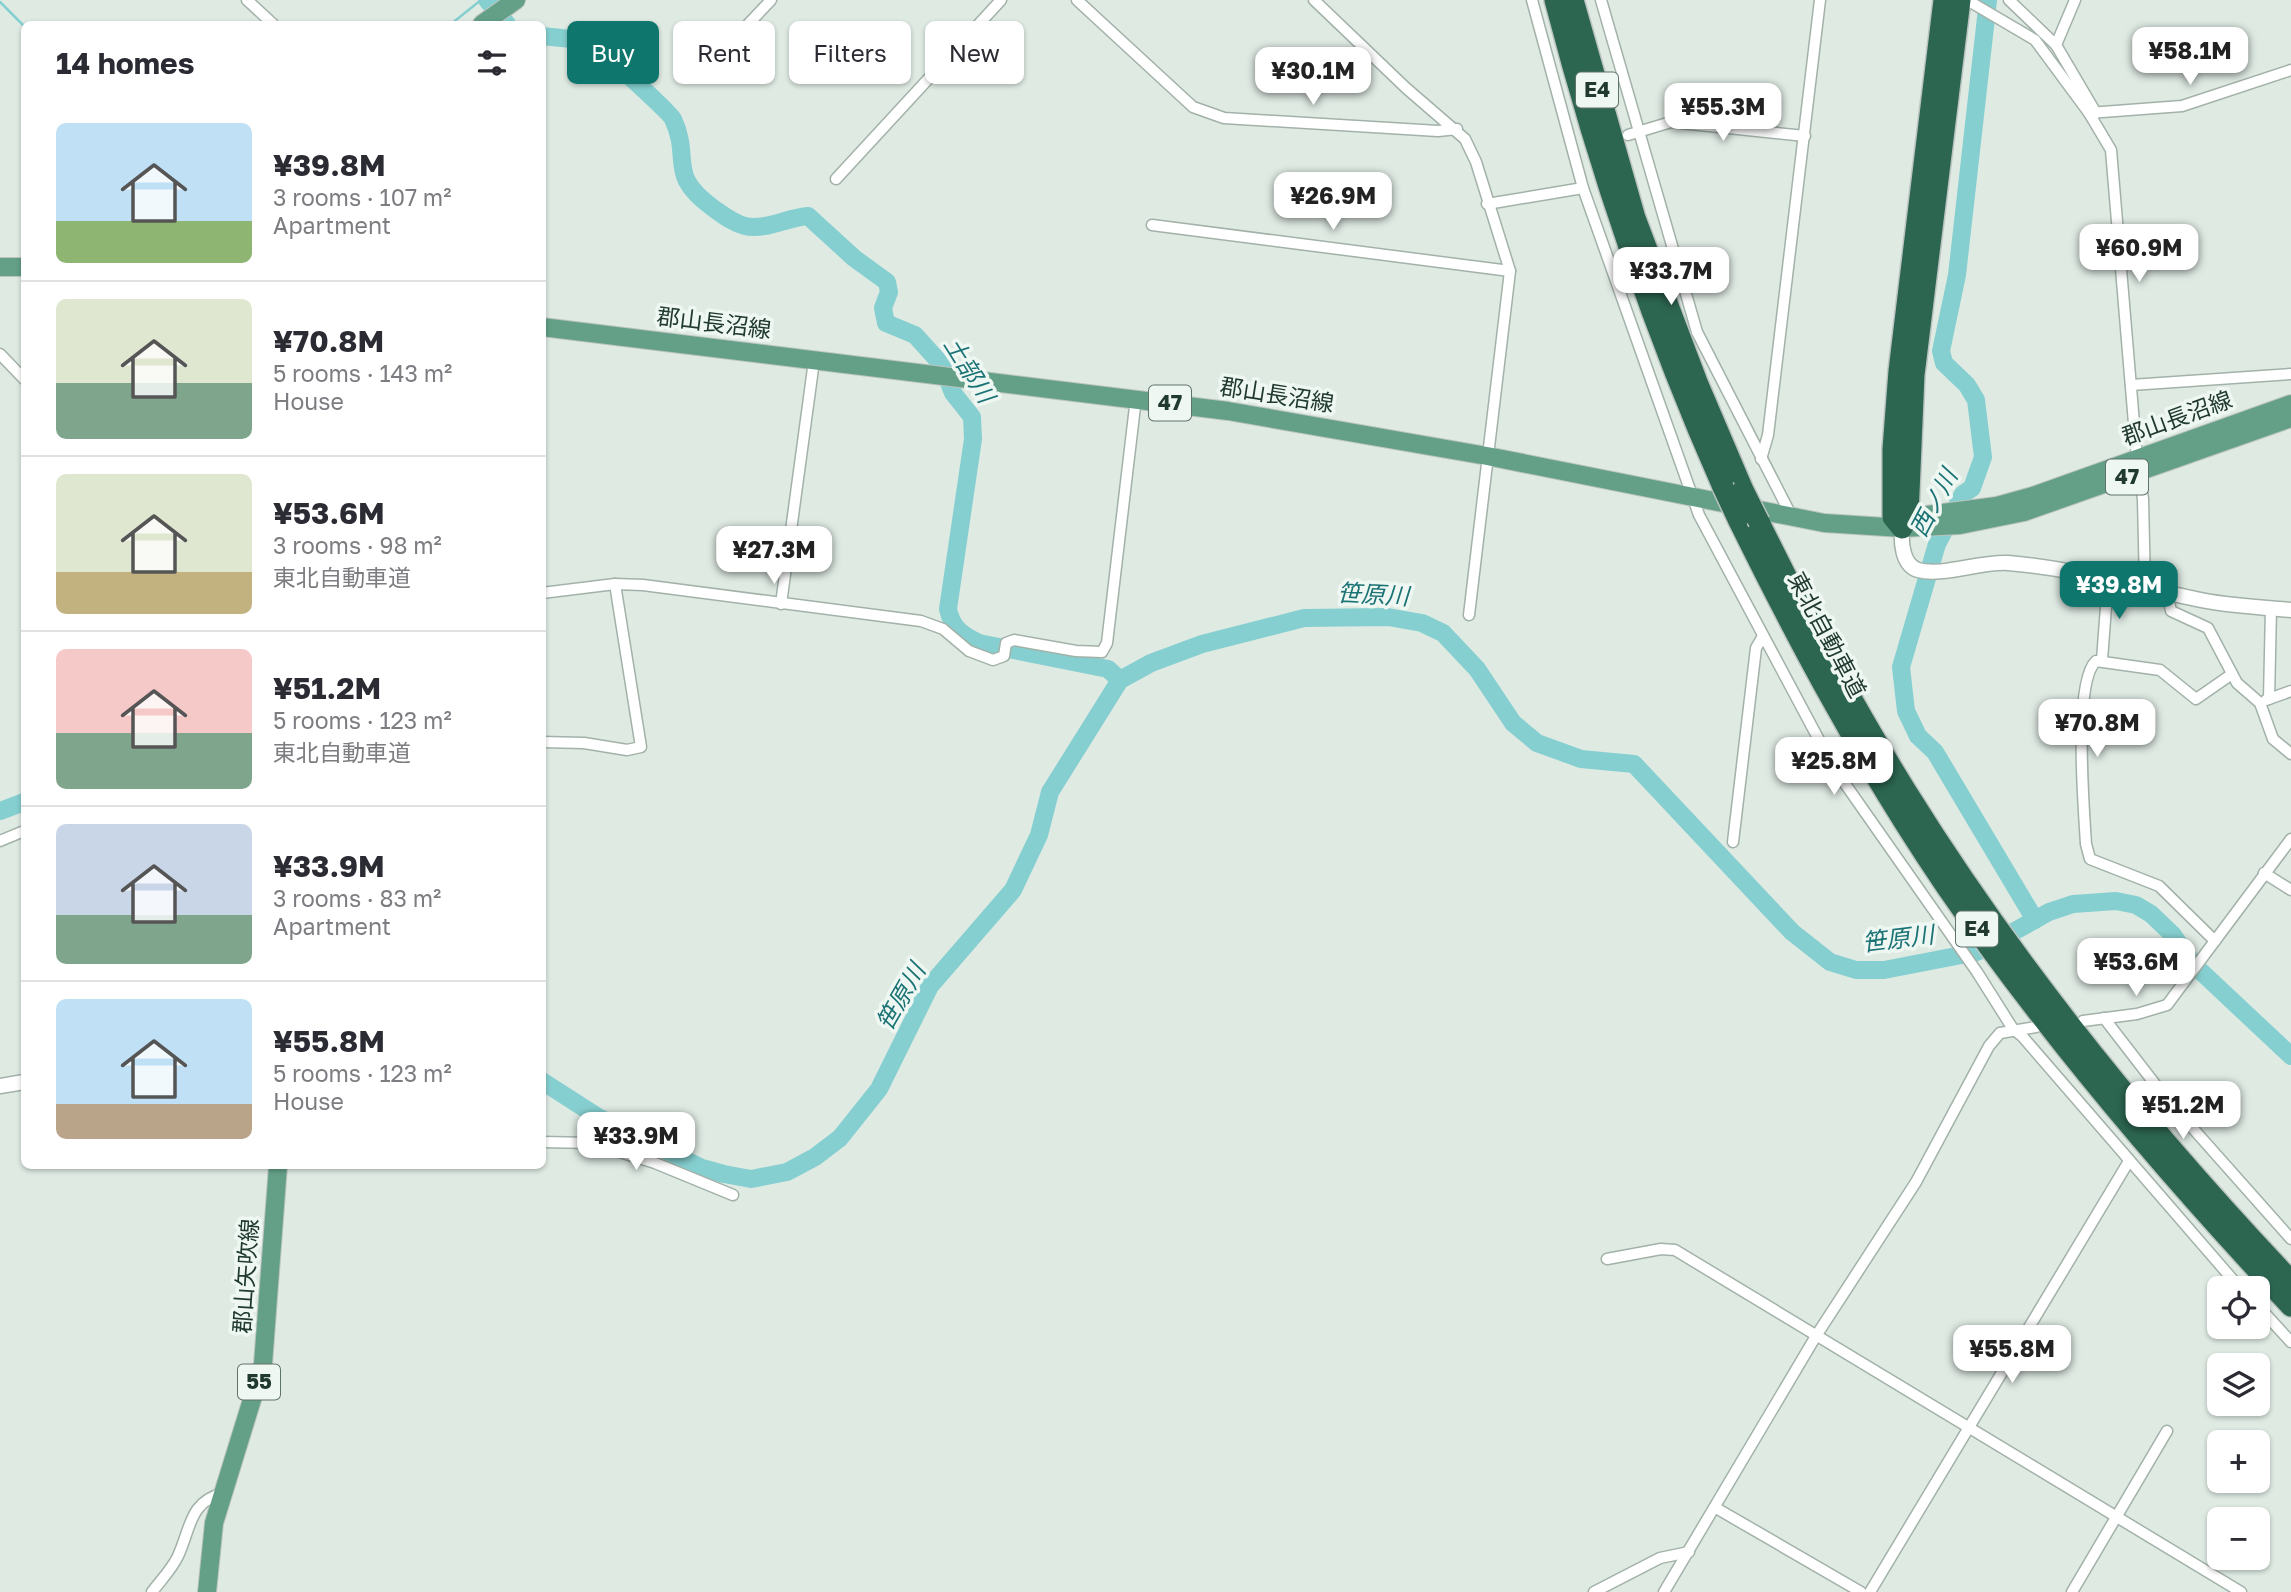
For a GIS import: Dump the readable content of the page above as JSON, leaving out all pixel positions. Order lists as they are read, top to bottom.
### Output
{
  "streets": {
    "highway": ["E4", "東北自動車道"],
    "main road": [
      "郡山長沼線",
      "47",
      "郡山矢吹線",
      "55"
    ]
  },
  "water": ["土部川", "西ノ川", "笹原川"],
  "page": {
    "chip": [
      "Buy",
      "Rent",
      "Filters",
      "New"
    ],
    "heading": "14 homes",
    "price": [
      "¥58.1M",
      "¥30.1M",
      "¥55.3M",
      "¥26.9M",
      "¥60.9M",
      "¥33.7M",
      "¥27.3M",
      "¥39.8M",
      "¥70.8M",
      "¥25.8M",
      "¥53.6M",
      "¥51.2M",
      "¥33.9M",
      "¥55.8M"
    ],
    "list": [
      {
        "name": "¥39.8M",
        "note": "3 rooms · 107 m² · Apartment"
      },
      {
        "name": "¥70.8M",
        "note": "5 rooms · 143 m² · House"
      },
      {
        "name": "¥53.6M",
        "note": "3 rooms · 98 m² · 東北自動車道"
      },
      {
        "name": "¥51.2M",
        "note": "5 rooms · 123 m² · 東北自動車道"
      },
      {
        "name": "¥33.9M",
        "note": "3 rooms · 83 m² · Apartment"
      },
      {
        "name": "¥55.8M",
        "note": "5 rooms · 123 m² · House"
      }
    ],
    "map_buttons": ["+", "−"]
  }
}
